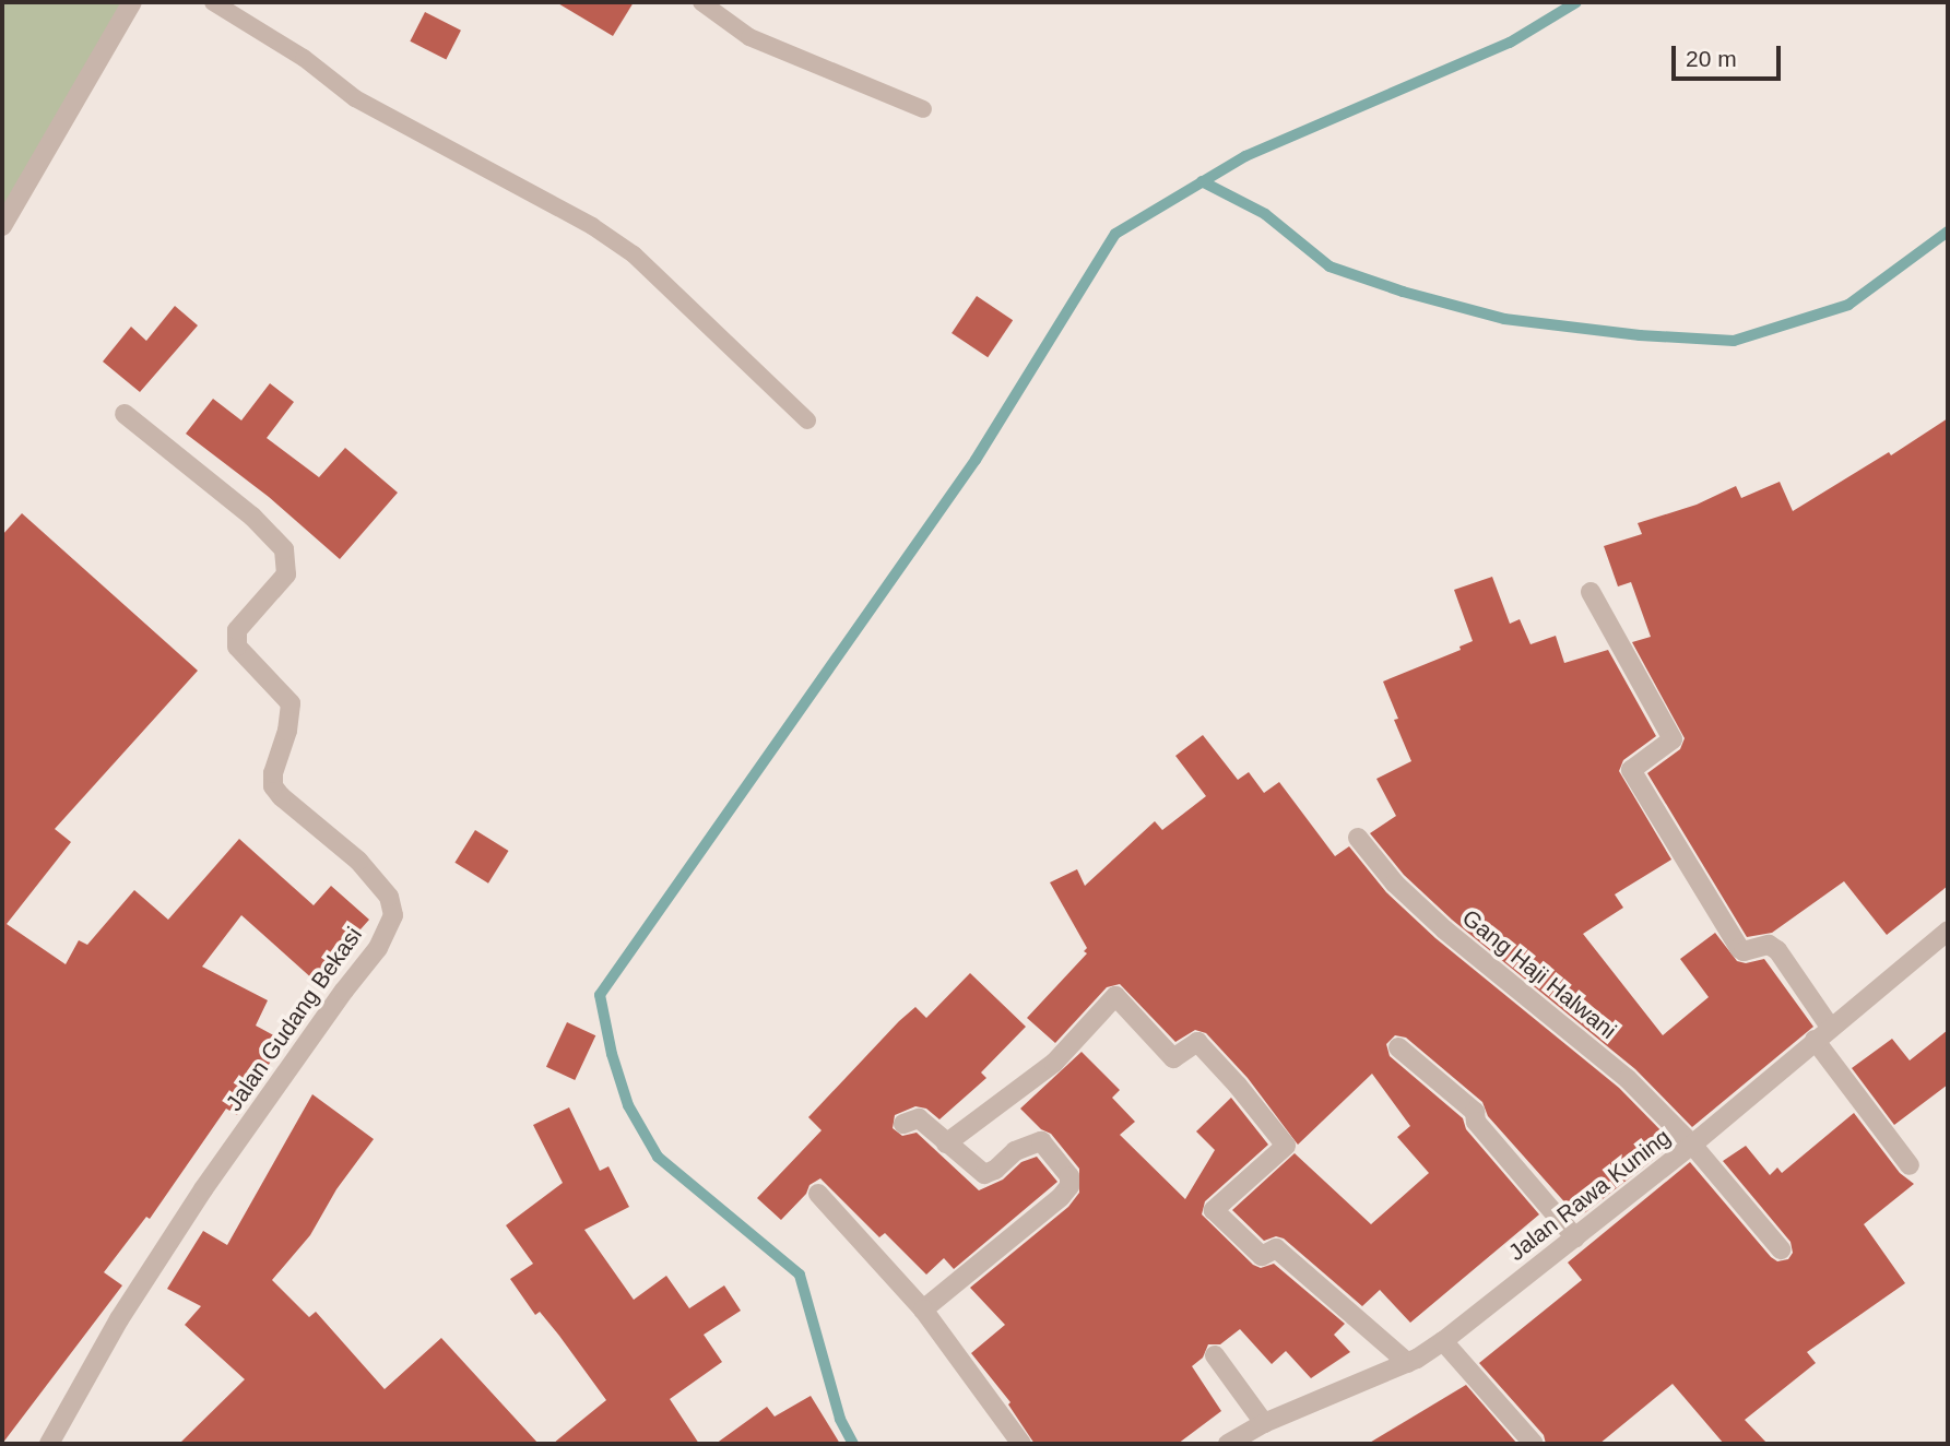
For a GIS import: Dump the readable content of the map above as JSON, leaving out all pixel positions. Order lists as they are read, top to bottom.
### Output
{
  "streets": {
    "street": ["Gang Haji Halwani", "Jalan Gudang Bekasi", "Jalan Rawa Kuning"]
  },
  "crossings": [
    ["Gang Haji Halwani", "Jalan Rawa Kuning"]
  ],
  "scale_bar": "20 m"
}
